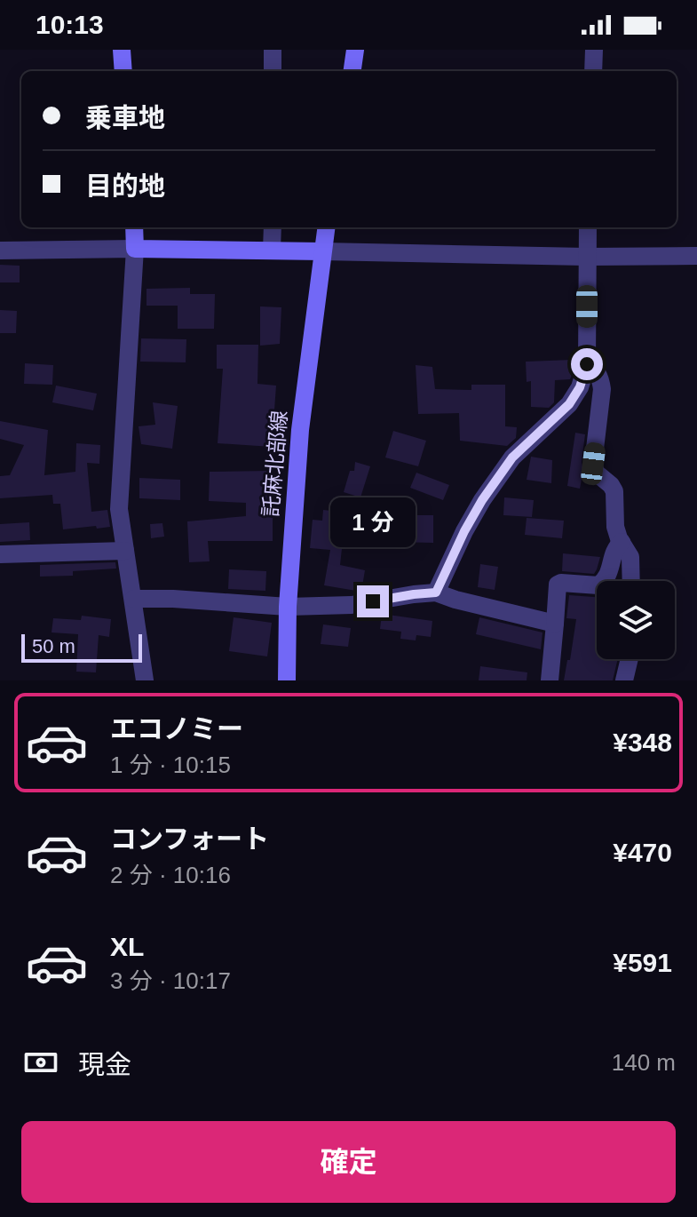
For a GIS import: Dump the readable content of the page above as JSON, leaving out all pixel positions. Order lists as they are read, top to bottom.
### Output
{
  "streets": {
    "main road": ["託麻北部線"]
  },
  "scale_bar": "50 m",
  "page": {
    "status": "10:13",
    "banner": ["乗車地", "目的地"],
    "bubble": "1 分",
    "scale": "50 m",
    "list": [
      {
        "name": "エコノミー",
        "note": "1 分 · 10:15",
        "value": "¥348"
      },
      {
        "name": "コンフォート",
        "note": "2 分 · 10:16",
        "value": "¥470"
      },
      {
        "name": "XL",
        "note": "3 分 · 10:17",
        "value": "¥591"
      }
    ],
    "pay": ["現金", "140 m"],
    "buttons": "確定"
  }
}
